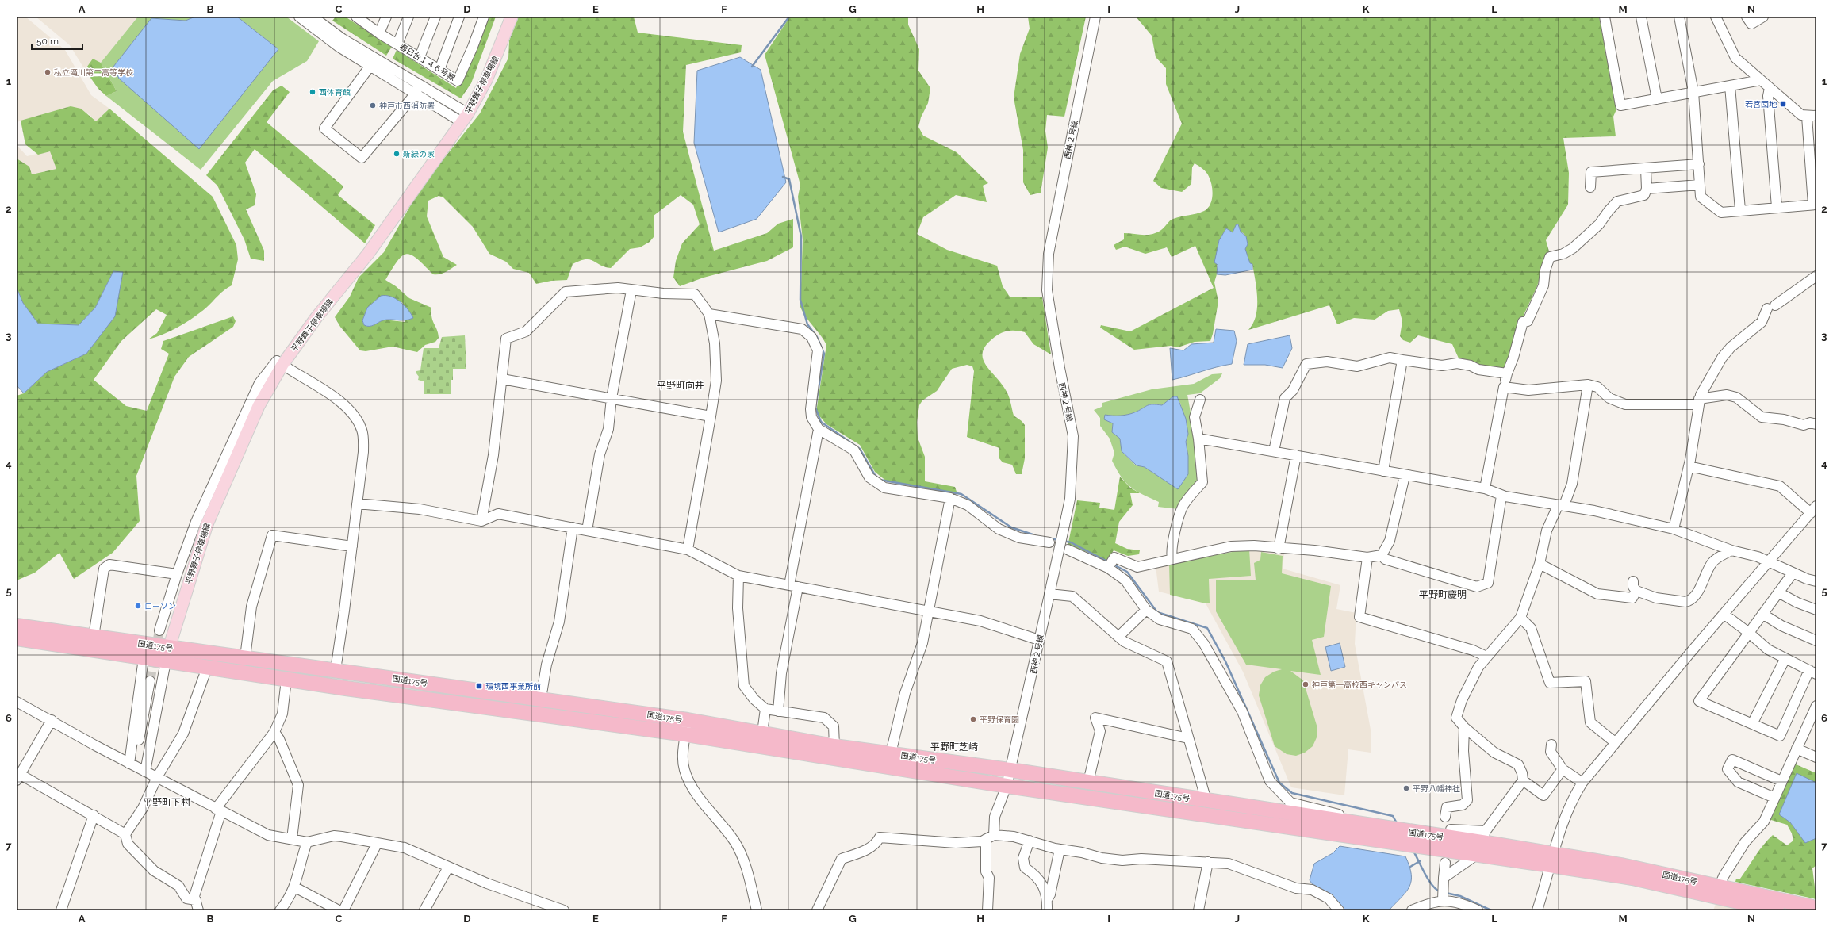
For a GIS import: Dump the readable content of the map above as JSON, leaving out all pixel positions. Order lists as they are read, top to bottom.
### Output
{
  "streets": {
    "highway": ["国道175号"],
    "main road": ["平野舞子停車場線"],
    "street": ["春日台１４６号線", "西神２号線"]
  },
  "crossings": [
    ["平野舞子停車場線", "国道175号"],
    ["西神２号線", "国道175号"]
  ],
  "districts": [
    "平野町向井",
    "平野町慶明",
    "平野町芝崎",
    "平野町下村"
  ],
  "places": {
    "other": [
      "私立滝川第二高等学校",
      "西体育館",
      "神戸市西消防署",
      "新緑の家",
      "ローソン",
      "神戸第一高校西キャンパス",
      "平野保育園",
      "平野八幡神社"
    ],
    "transit": ["若宮団地", "環境西事業所前"]
  },
  "scale_bar": "50 m",
  "grid": {
    "columns": [
      "A",
      "B",
      "C",
      "D",
      "E",
      "F",
      "G",
      "H",
      "I",
      "J",
      "K",
      "L",
      "M",
      "N"
    ],
    "rows": [
      "1",
      "2",
      "3",
      "4",
      "5",
      "6",
      "7"
    ]
  }
}
